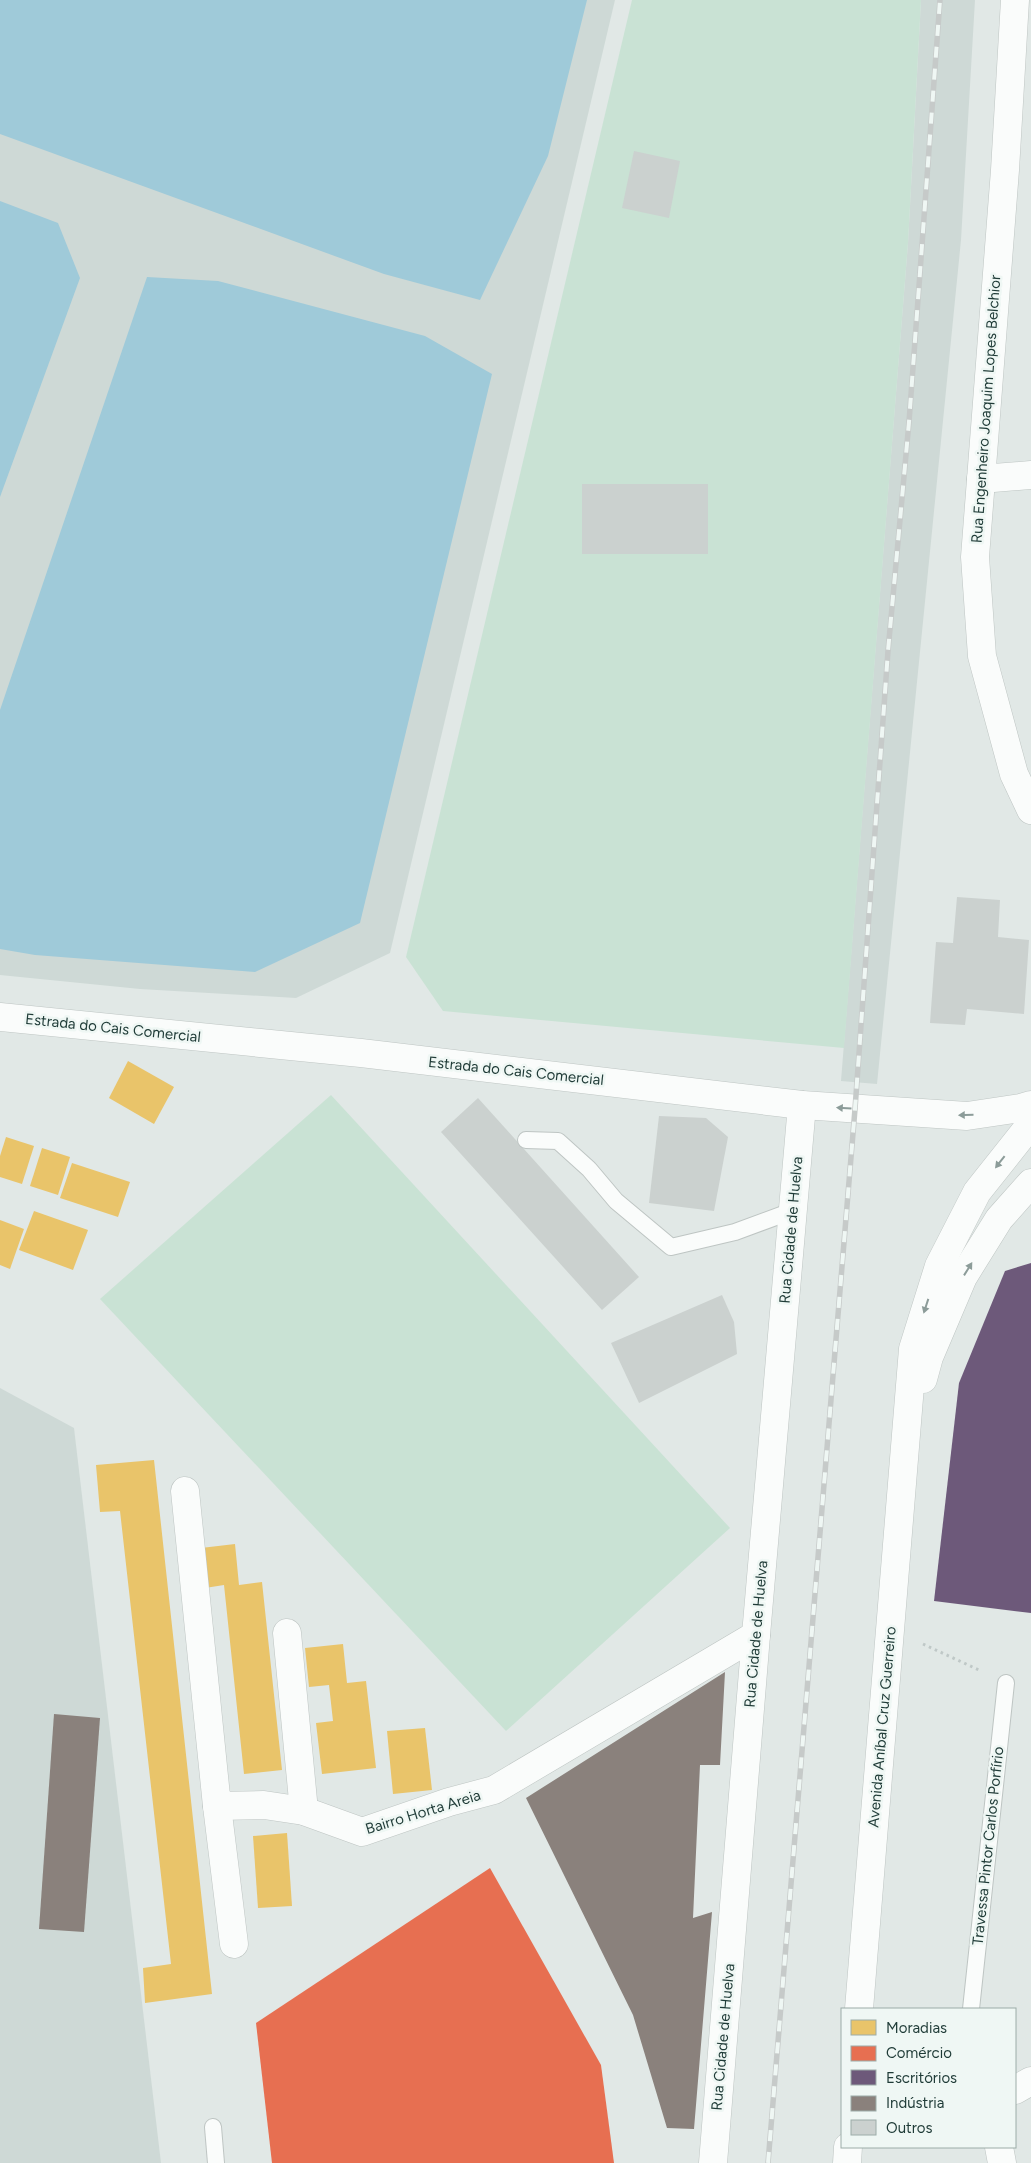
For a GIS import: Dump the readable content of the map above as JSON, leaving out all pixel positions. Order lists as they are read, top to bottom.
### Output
{
  "streets": {
    "street": [
      "Rua Engenheiro Joaquim Lopes Belchior",
      "Estrada do Cais Comercial",
      "Rua Cidade de Huelva",
      "Avenida Aníbal Cruz Guerreiro",
      "Bairro Horta Areia"
    ],
    "lane": ["Travessa Pintor Carlos Porfírio"]
  },
  "crossings": [
    ["Estrada do Cais Comercial", "Rua Cidade de Huelva"],
    ["Rua Cidade de Huelva", "Bairro Horta Areia"]
  ],
  "legend": [
    "Moradias",
    "Comércio",
    "Escritórios",
    "Indústria",
    "Outros"
  ]
}
